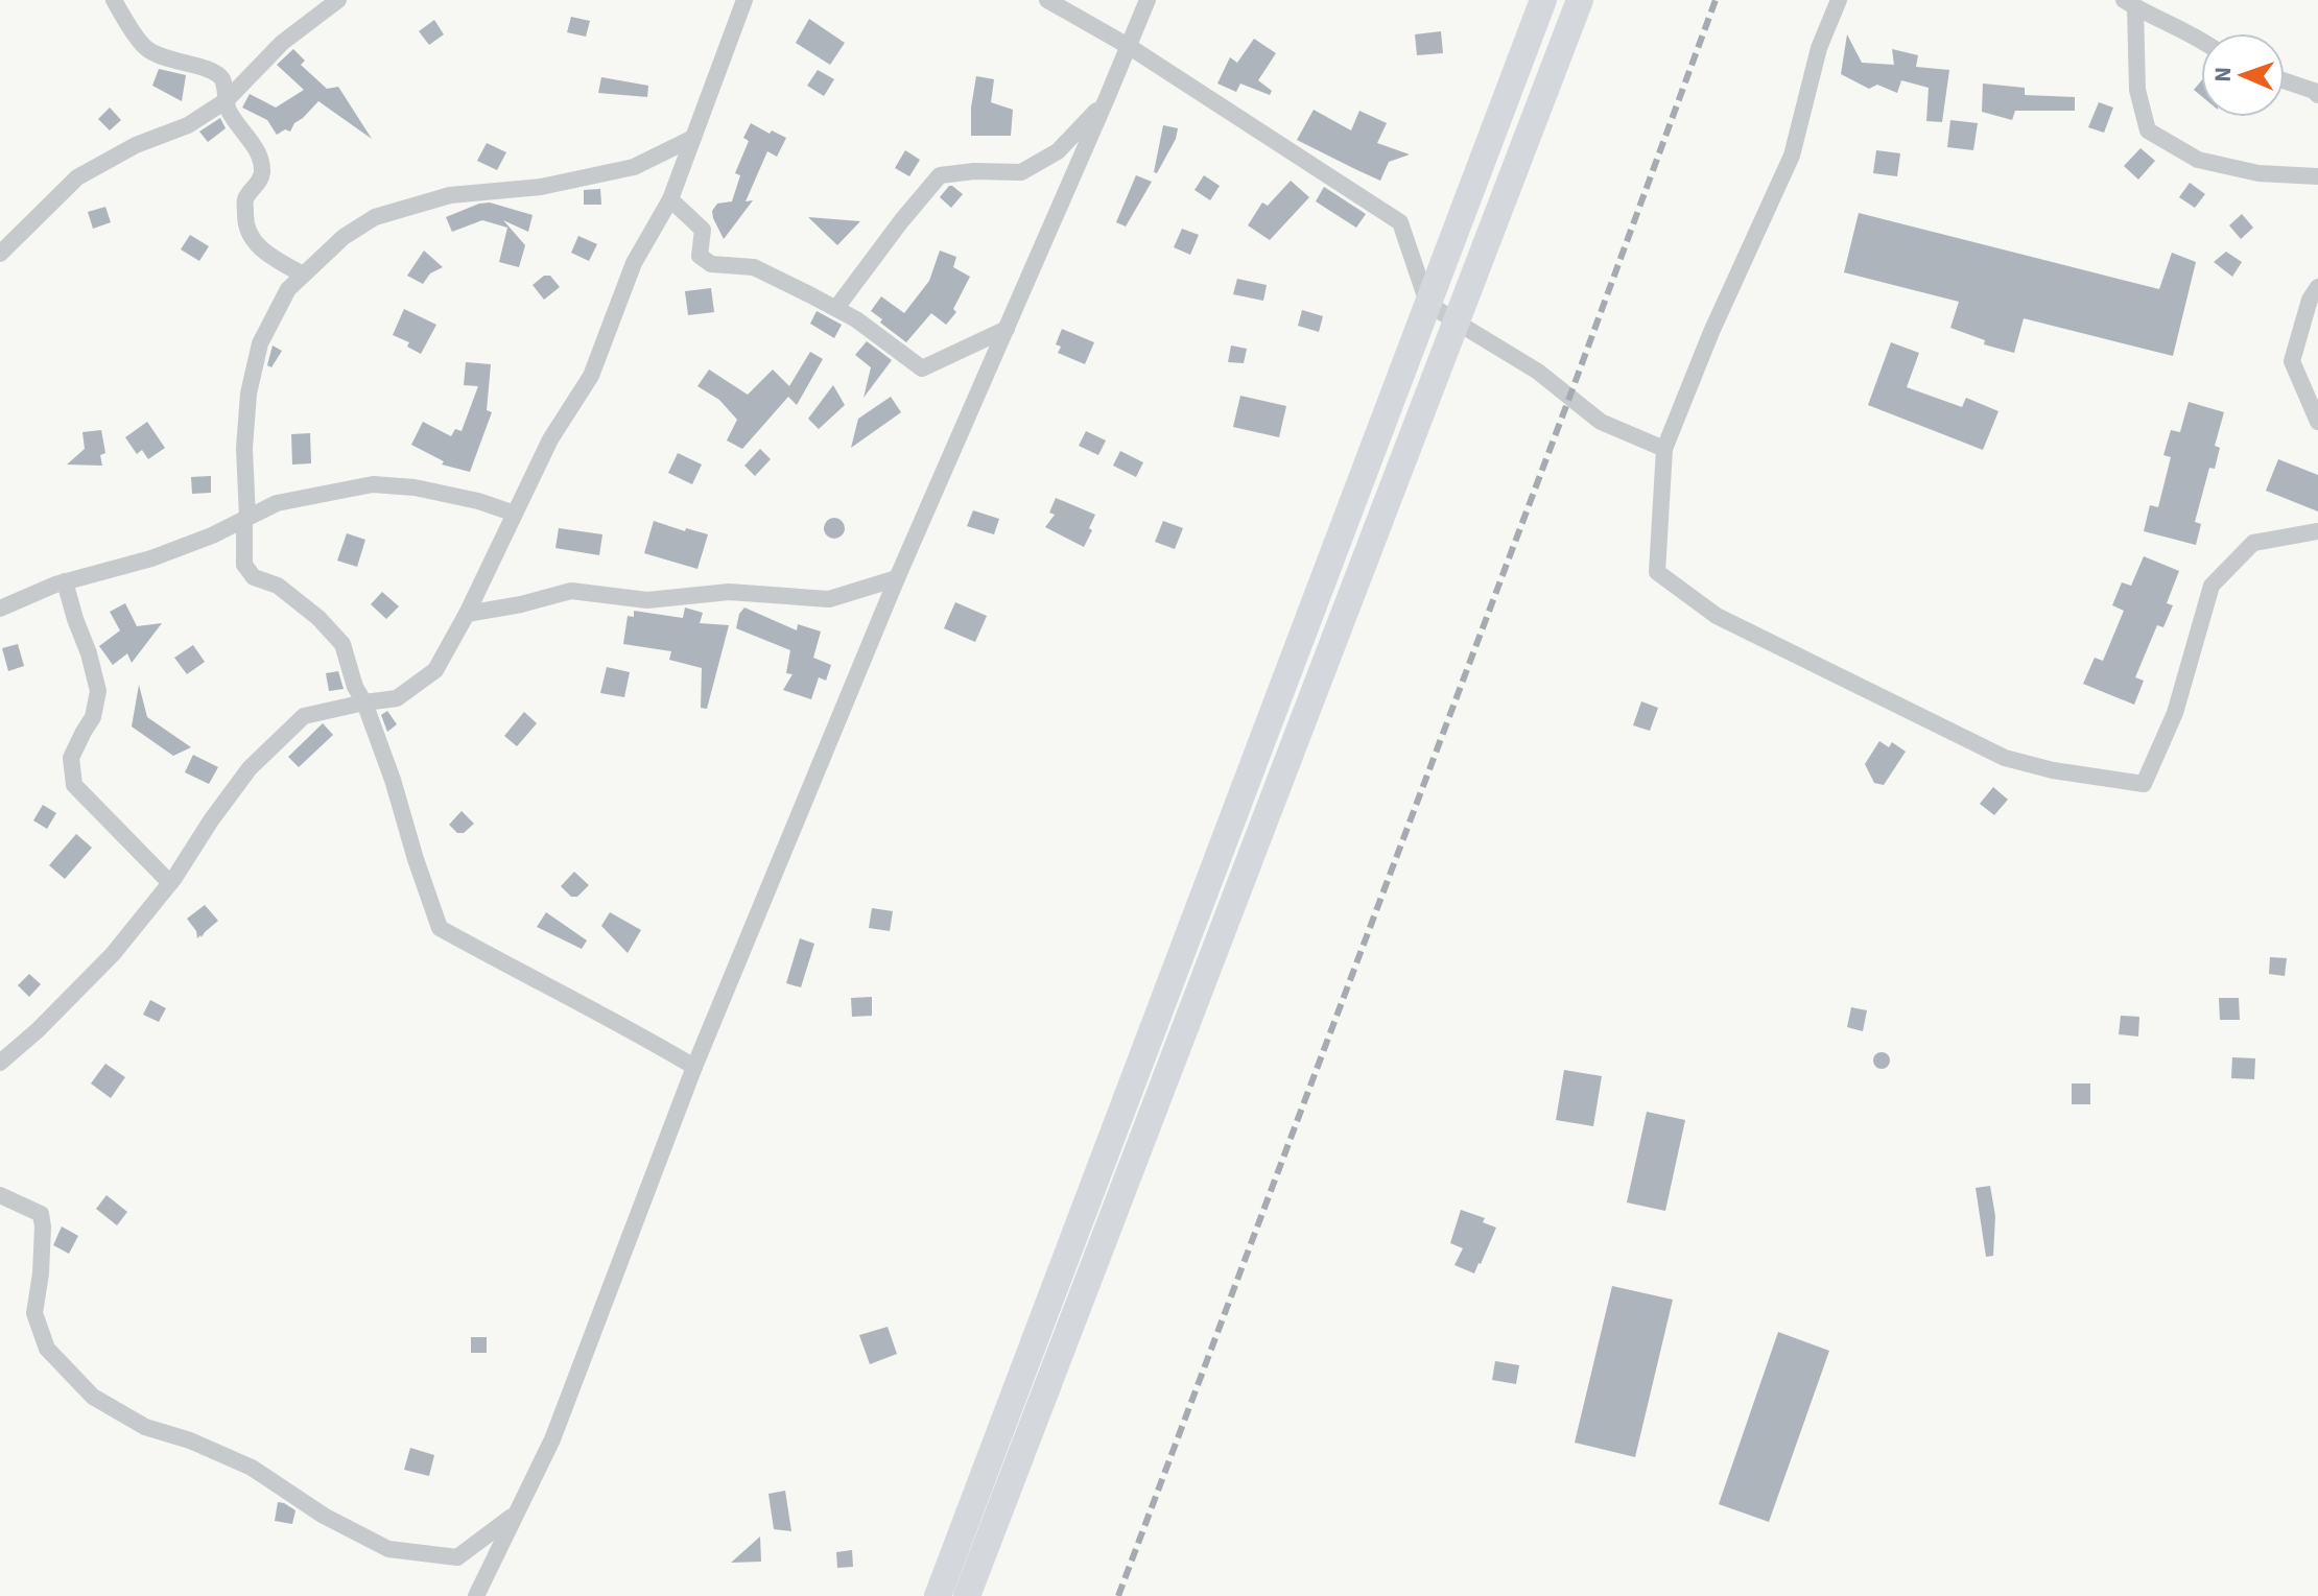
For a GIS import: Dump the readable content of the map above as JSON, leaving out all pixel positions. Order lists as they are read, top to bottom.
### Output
{
  "north": "left"
}
